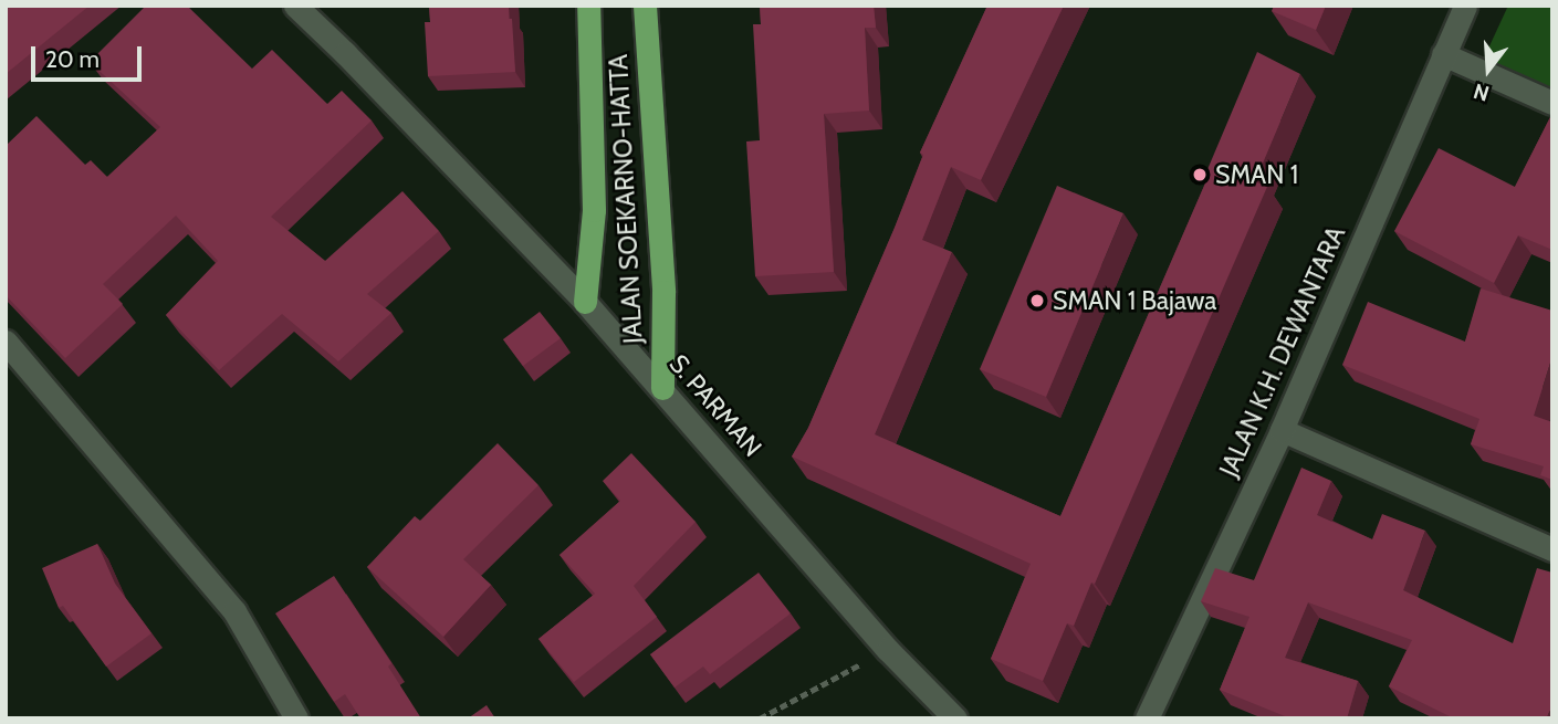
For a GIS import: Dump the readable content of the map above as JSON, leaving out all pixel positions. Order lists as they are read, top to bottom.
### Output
{
  "streets": {
    "highway": ["JALAN SOEKARNO-HATTA"],
    "street": ["JALAN K.H. DEWANTARA", "S. PARMAN"]
  },
  "crossings": [
    ["JALAN SOEKARNO-HATTA", "S. PARMAN"]
  ],
  "places": ["SMAN 1", "SMAN 1 Bajawa"],
  "scale_bar": "20 m",
  "north": "bottom"
}
